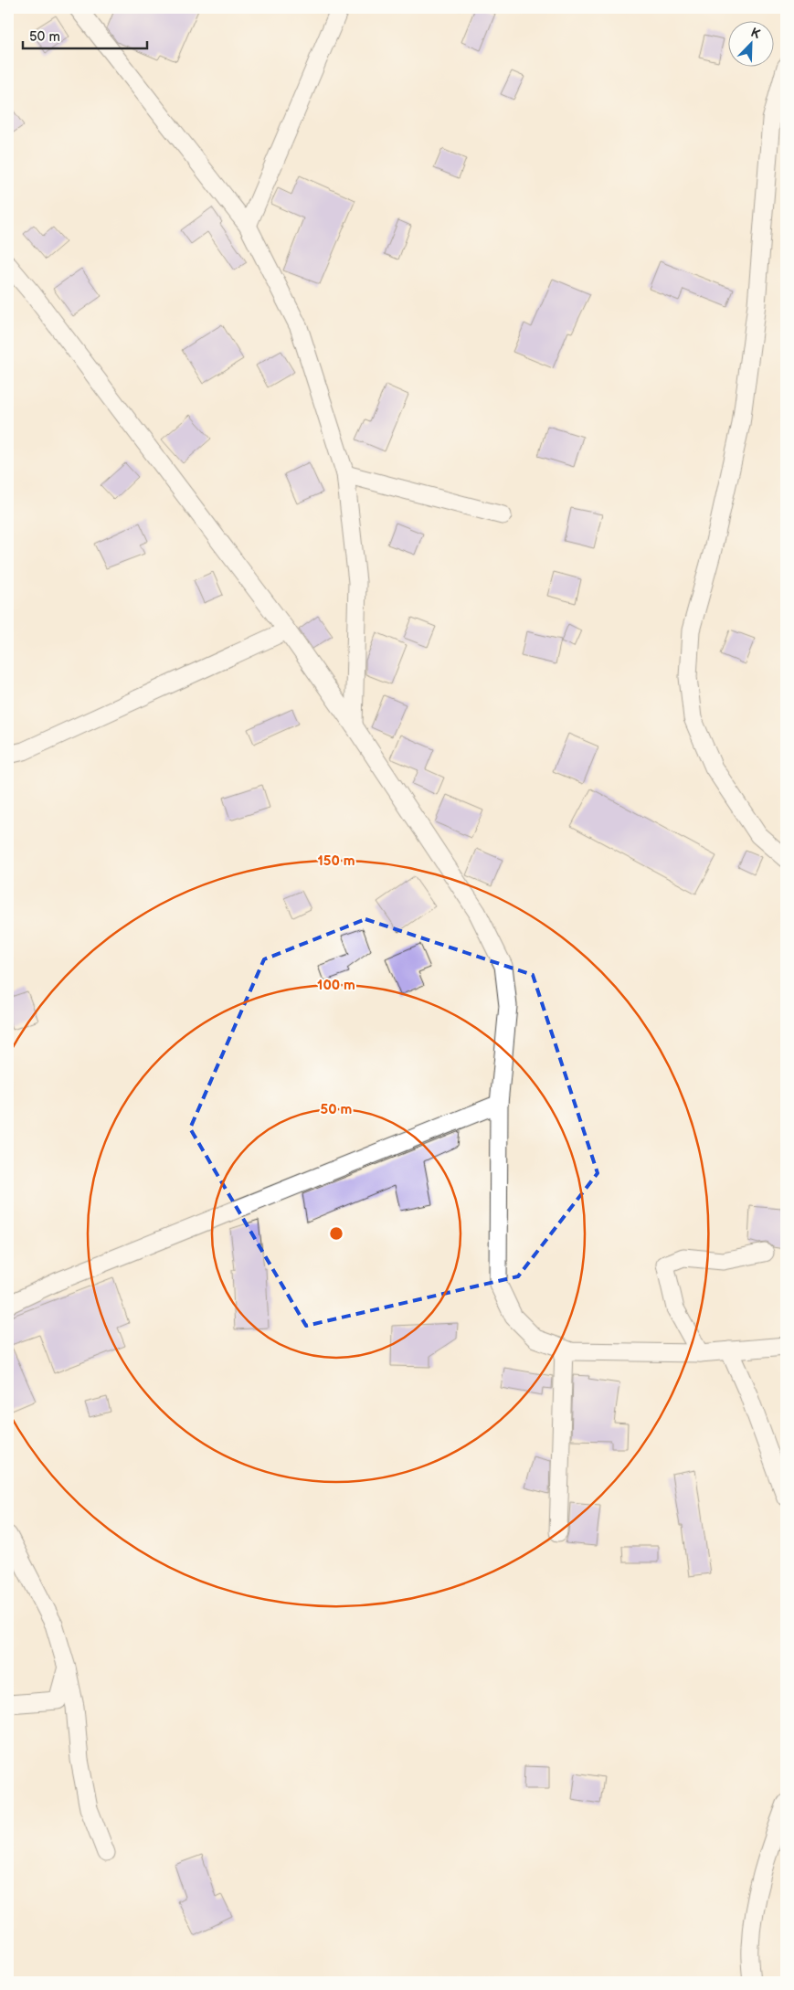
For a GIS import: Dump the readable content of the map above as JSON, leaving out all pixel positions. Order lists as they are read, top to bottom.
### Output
{
  "scale_bar": "50 m",
  "north": "top right",
  "rings": ["150 m", "100 m", "50 m"]
}
